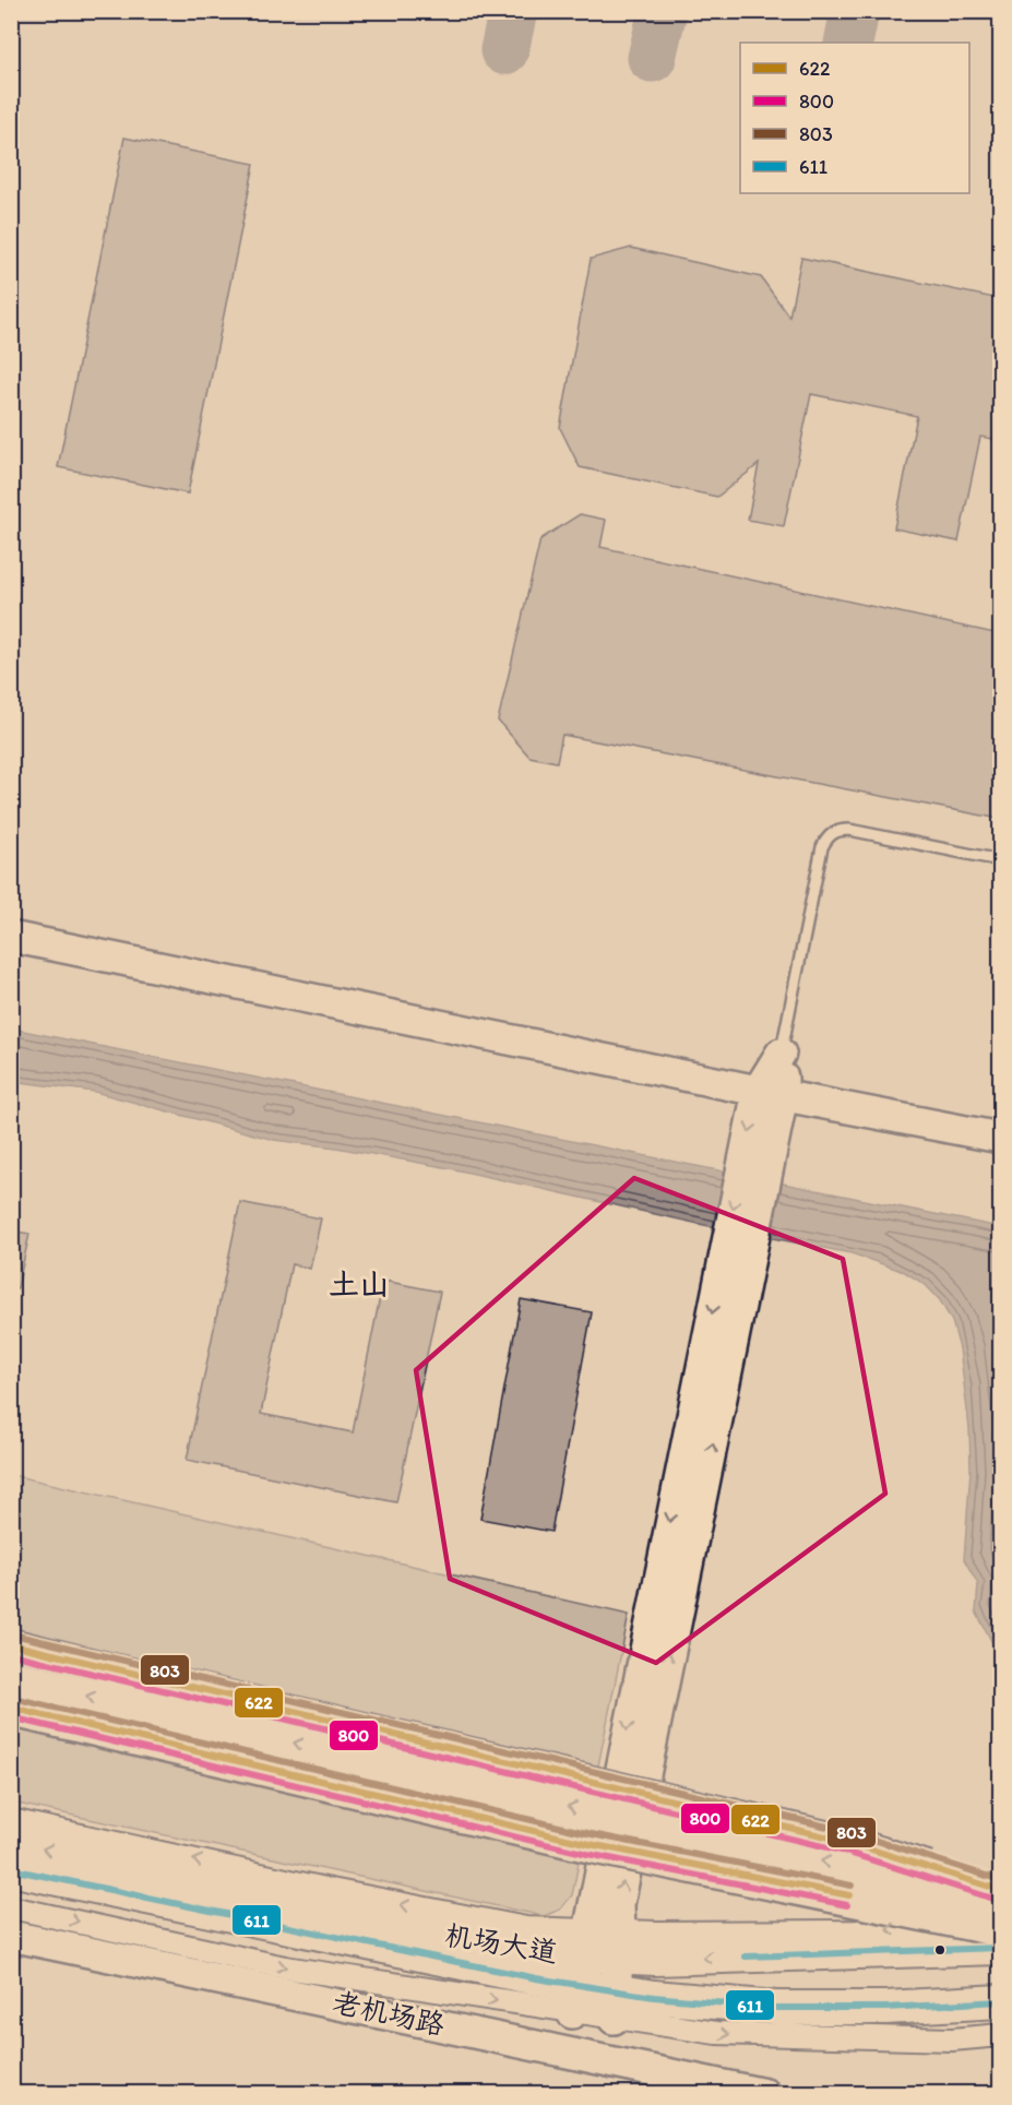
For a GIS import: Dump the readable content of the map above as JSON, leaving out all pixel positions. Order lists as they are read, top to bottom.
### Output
{
  "streets": {
    "main road": ["机场大道"],
    "street": ["老机场路"]
  },
  "districts": ["土山"],
  "lines": [
    "transit line 803",
    "transit line 622",
    "transit line 800",
    "transit line 611"
  ],
  "legend": [
    "622",
    "800",
    "803",
    "611"
  ]
}
